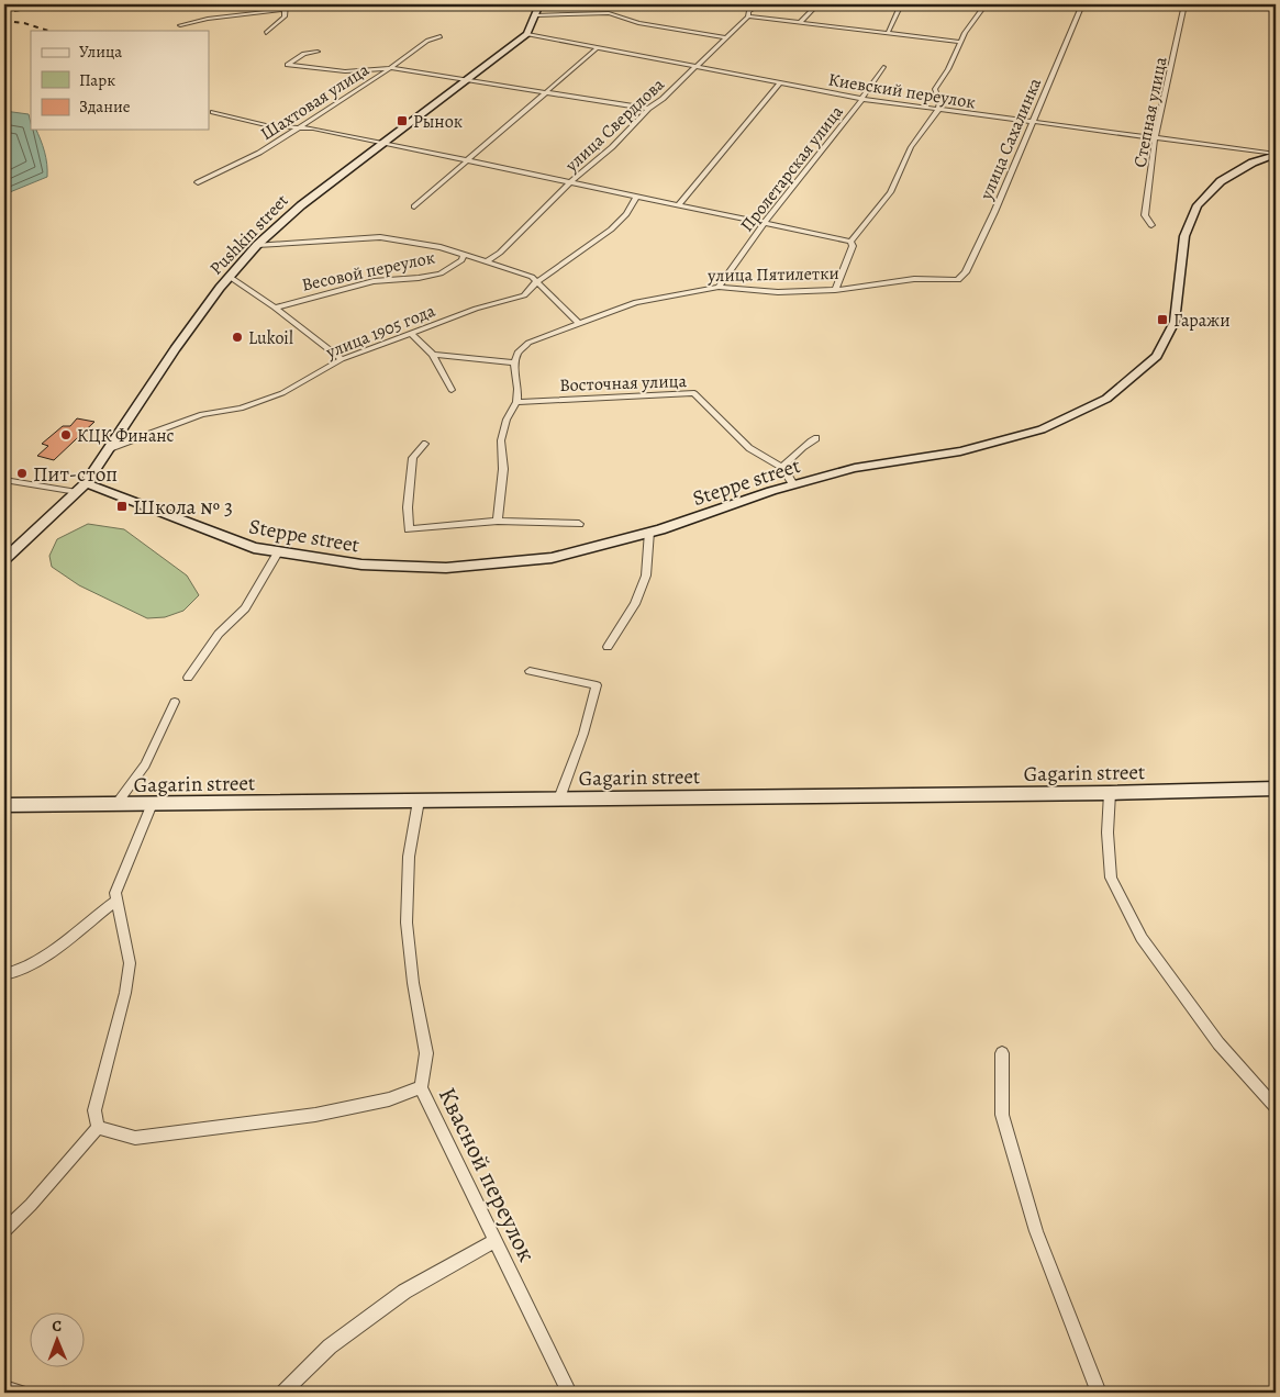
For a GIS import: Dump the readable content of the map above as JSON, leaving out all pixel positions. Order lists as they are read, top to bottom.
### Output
{
  "streets": {
    "street": [
      "Киевский переулок",
      "Шахтовая улица",
      "Степная улица",
      "улица Свердлова",
      "улица Сахалинка",
      "Пролетарская улица",
      "Pushkin street",
      "Весовой переулок",
      "улица Пятилетки",
      "улица 1905 года",
      "Восточная улица",
      "Steppe street",
      "Gagarin street",
      "Квасной переулок"
    ]
  },
  "crossings": [
    ["Киевский переулок", "Степная улица"],
    ["Киевский переулок", "улица Свердлова"],
    ["Киевский переулок", "улица Сахалинка"],
    ["Киевский переулок", "Пролетарская улица"],
    ["Киевский переулок", "Pushkin street"],
    ["Киевский переулок", "Steppe street"],
    ["улица Сахалинка", "улица Пятилетки"],
    ["Пролетарская улица", "улица Пятилетки"],
    ["Pushkin street", "улица 1905 года"],
    ["Pushkin street", "Steppe street"],
    ["Восточная улица", "Steppe street"],
    ["Gagarin street", "Квасной переулок"]
  ],
  "places": {
    "transit": ["Рынок", "Гаражи", "Школа № 3"],
    "other": ["Lukoil", "КЦК Финанс", "Пит-стоп"]
  },
  "legend": ["Улица", "Парк", "Здание"],
  "north": "top"
}
